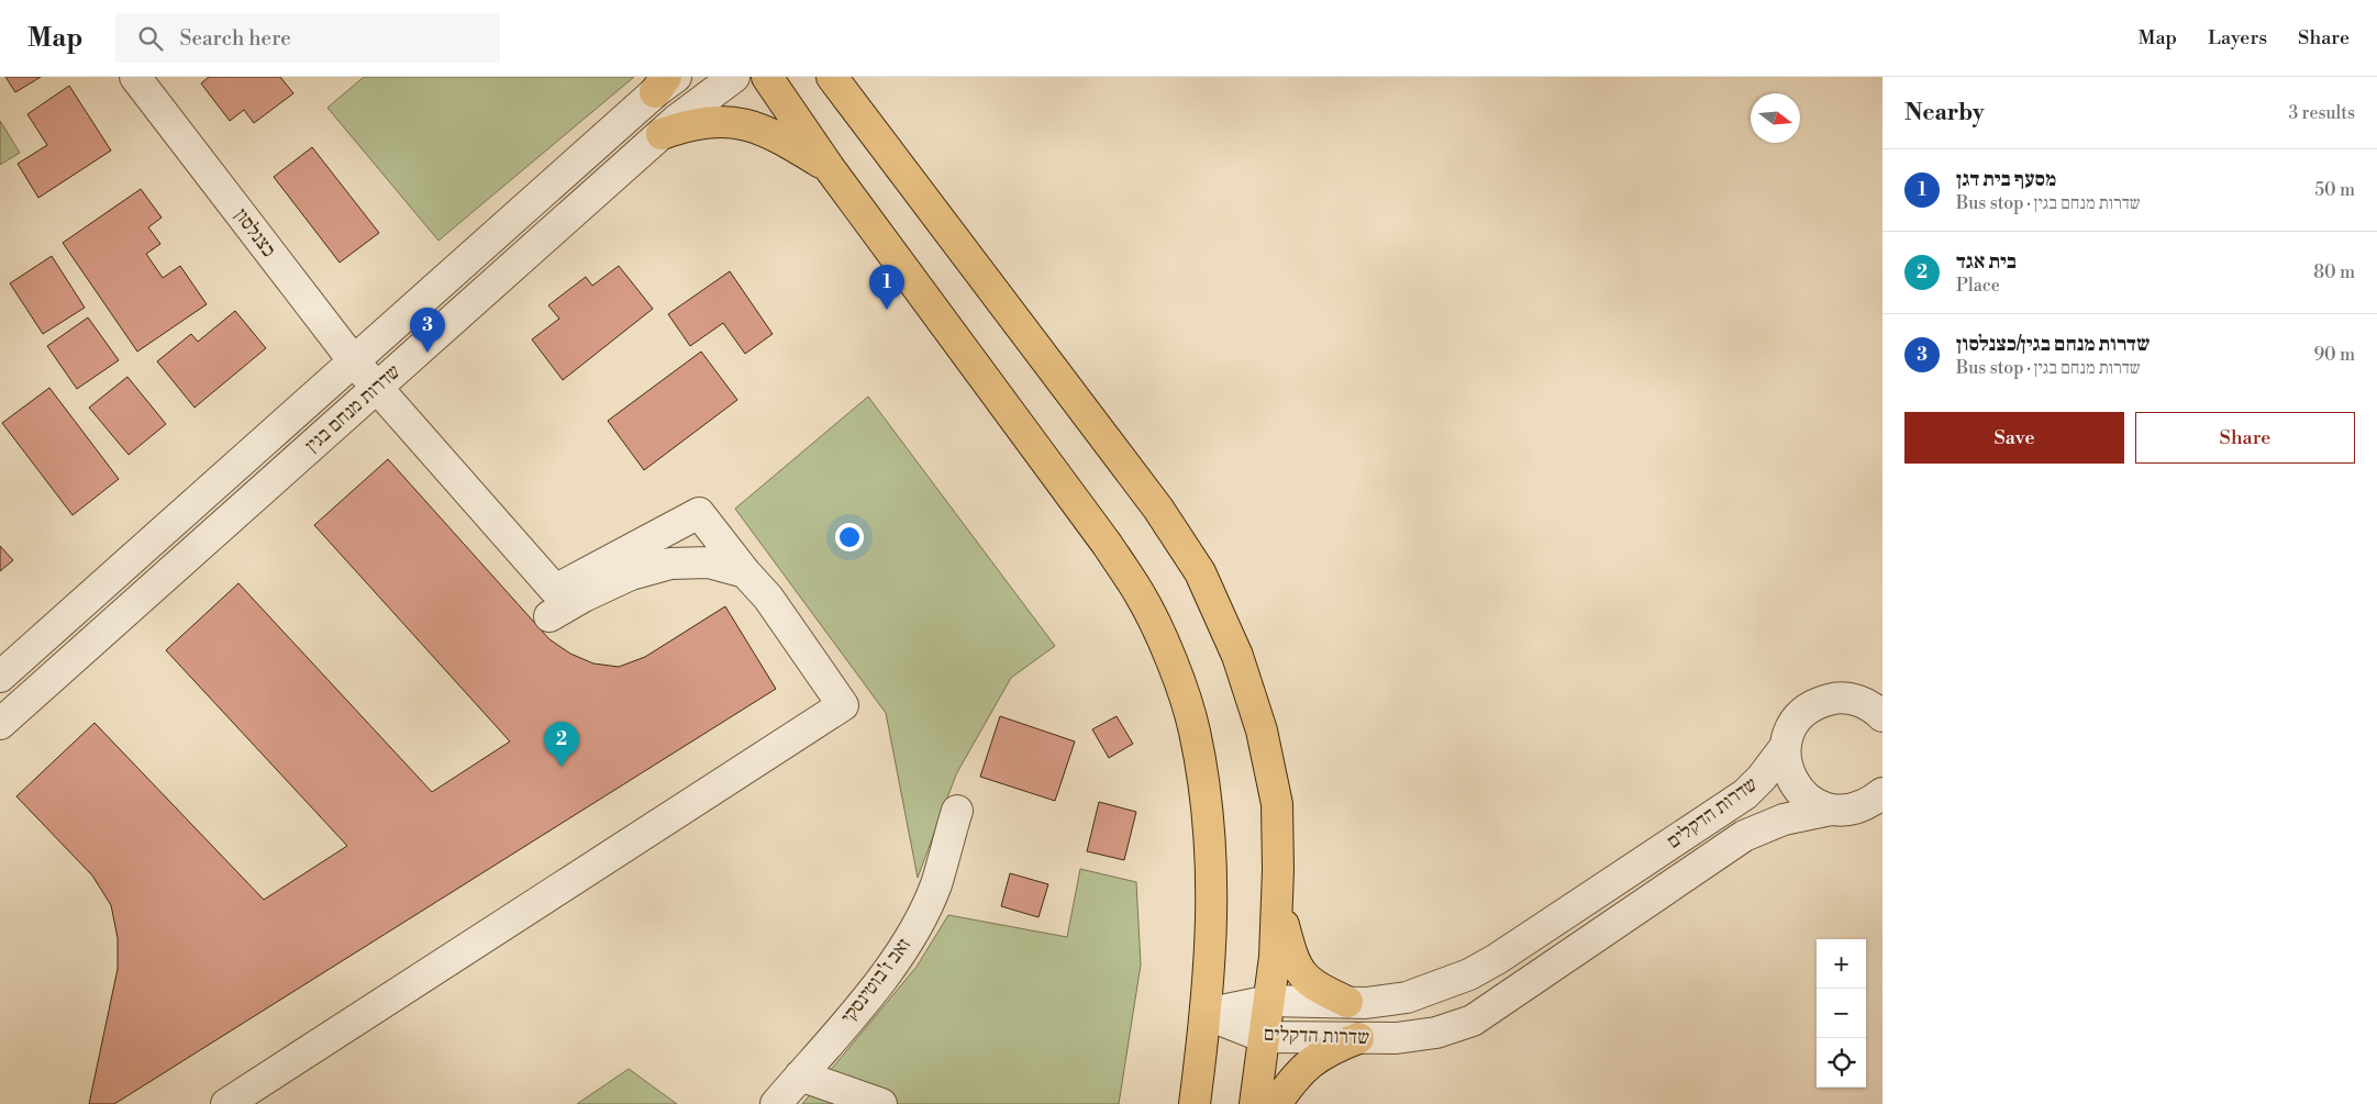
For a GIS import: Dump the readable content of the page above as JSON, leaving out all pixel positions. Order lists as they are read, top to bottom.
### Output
{
  "streets": {
    "street": [
      "כצנלסון",
      "שדרות מנחם בגין",
      "שדרות הדקלים",
      "זאב ז'בוטינסקי"
    ]
  },
  "crossings": [
    ["כצנלסון", "שדרות מנחם בגין"]
  ],
  "north": "right",
  "page": {
    "header": "Map",
    "search": "Search here",
    "nav": ["Map", "Layers", "Share"],
    "heading": ["Nearby", "3 results"],
    "list": [
      {
        "mark": "1",
        "name": "מסעף בית דגן",
        "note": "Bus stop · שדרות מנחם בגין",
        "value": "50 m"
      },
      {
        "mark": "2",
        "name": "בית אגד",
        "note": "Place",
        "value": "80 m"
      },
      {
        "mark": "3",
        "name": "שדרות מנחם בגין/כצנלסון",
        "note": "Bus stop · שדרות מנחם בגין",
        "value": "90 m"
      }
    ],
    "pins": ["1", "3", "2"],
    "buttons": ["Save", "Share"],
    "map_buttons": ["+", "−"]
  }
}
